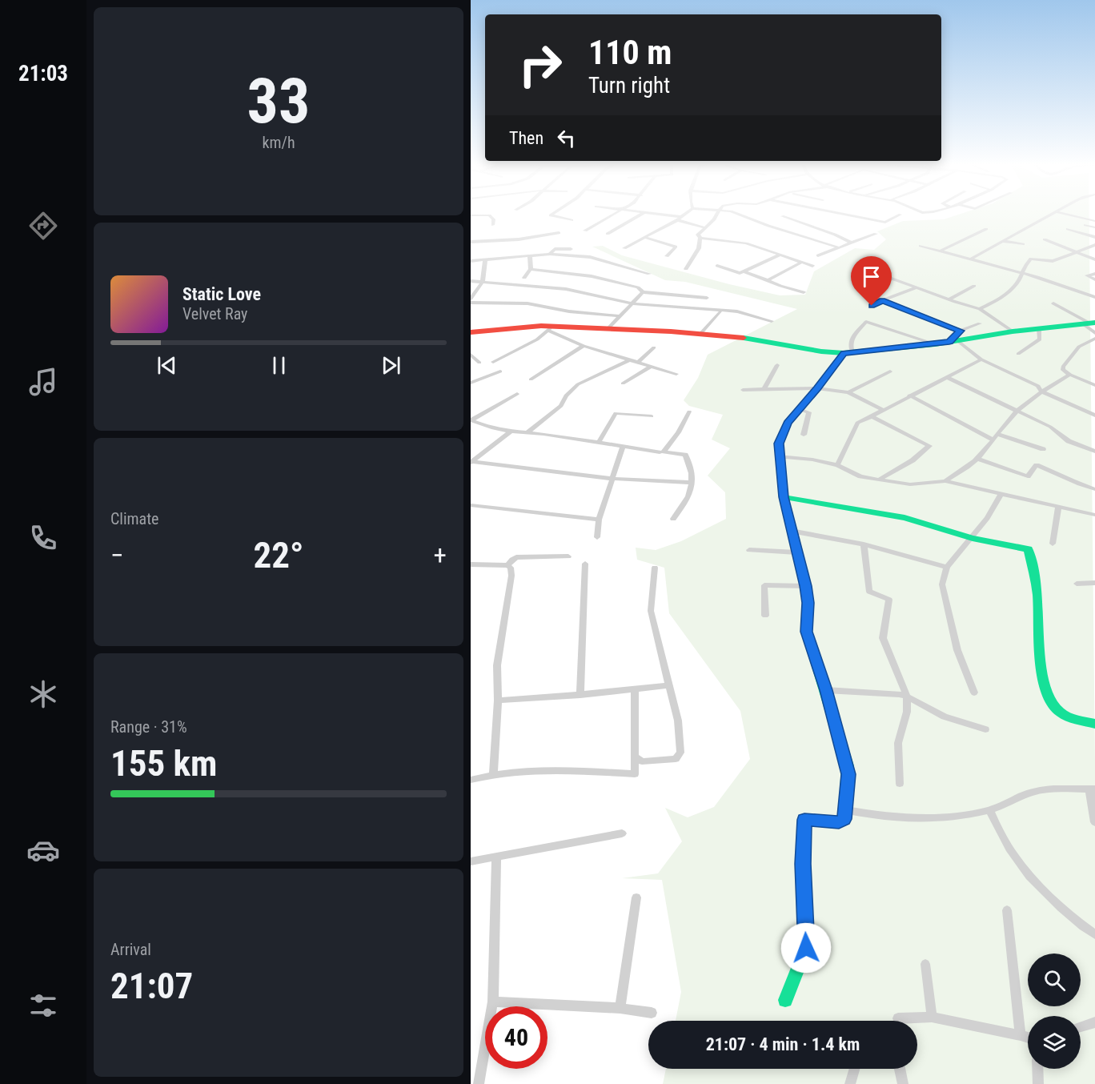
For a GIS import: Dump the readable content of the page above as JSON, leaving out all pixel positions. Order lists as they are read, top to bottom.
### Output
{
  "page": {
    "tabs": "21:03",
    "tile": [
      ["33", "km/h"],
      "Climate",
      ["Range · 31%", "155 km"],
      ["Arrival", "21:07"]
    ],
    "turn": ["110 m", "Turn right"],
    "then": "Then",
    "song": ["Static Love", "Velvet Ray"],
    "heat": ["−", "22°", "+"],
    "limit": "40",
    "trip": "21:07 · 4 min · 1.4 km"
  }
}
